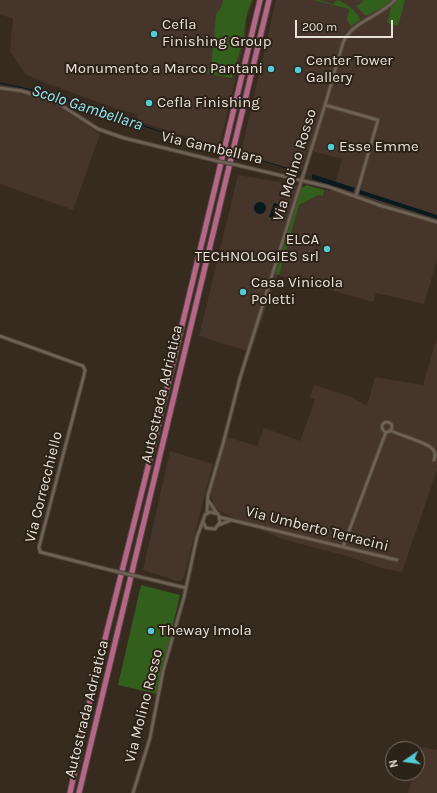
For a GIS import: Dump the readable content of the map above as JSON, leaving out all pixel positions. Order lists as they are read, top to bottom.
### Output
{
  "streets": {
    "highway": ["Autostrada Adriatica"],
    "street": [
      "Via Gambellara",
      "Via Molino Rosso",
      "Via Correcchiello",
      "Via Umberto Terracini"
    ]
  },
  "crossings": [
    ["Via Gambellara", "Via Molino Rosso"],
    ["Via Molino Rosso", "Via Correcchiello"],
    ["Via Molino Rosso", "Via Umberto Terracini"]
  ],
  "water": ["Scolo Gambellara"],
  "places": [
    "Cefla Finishing Group",
    "Monumento a Marco Pantani",
    "Center Tower Gallery",
    "Cefla Finishing",
    "Esse Emme",
    "ELCA TECHNOLOGIES srl",
    "Casa Vinicola Poletti",
    "Theway Imola"
  ],
  "scale_bar": "200 m",
  "north": "left"
}
